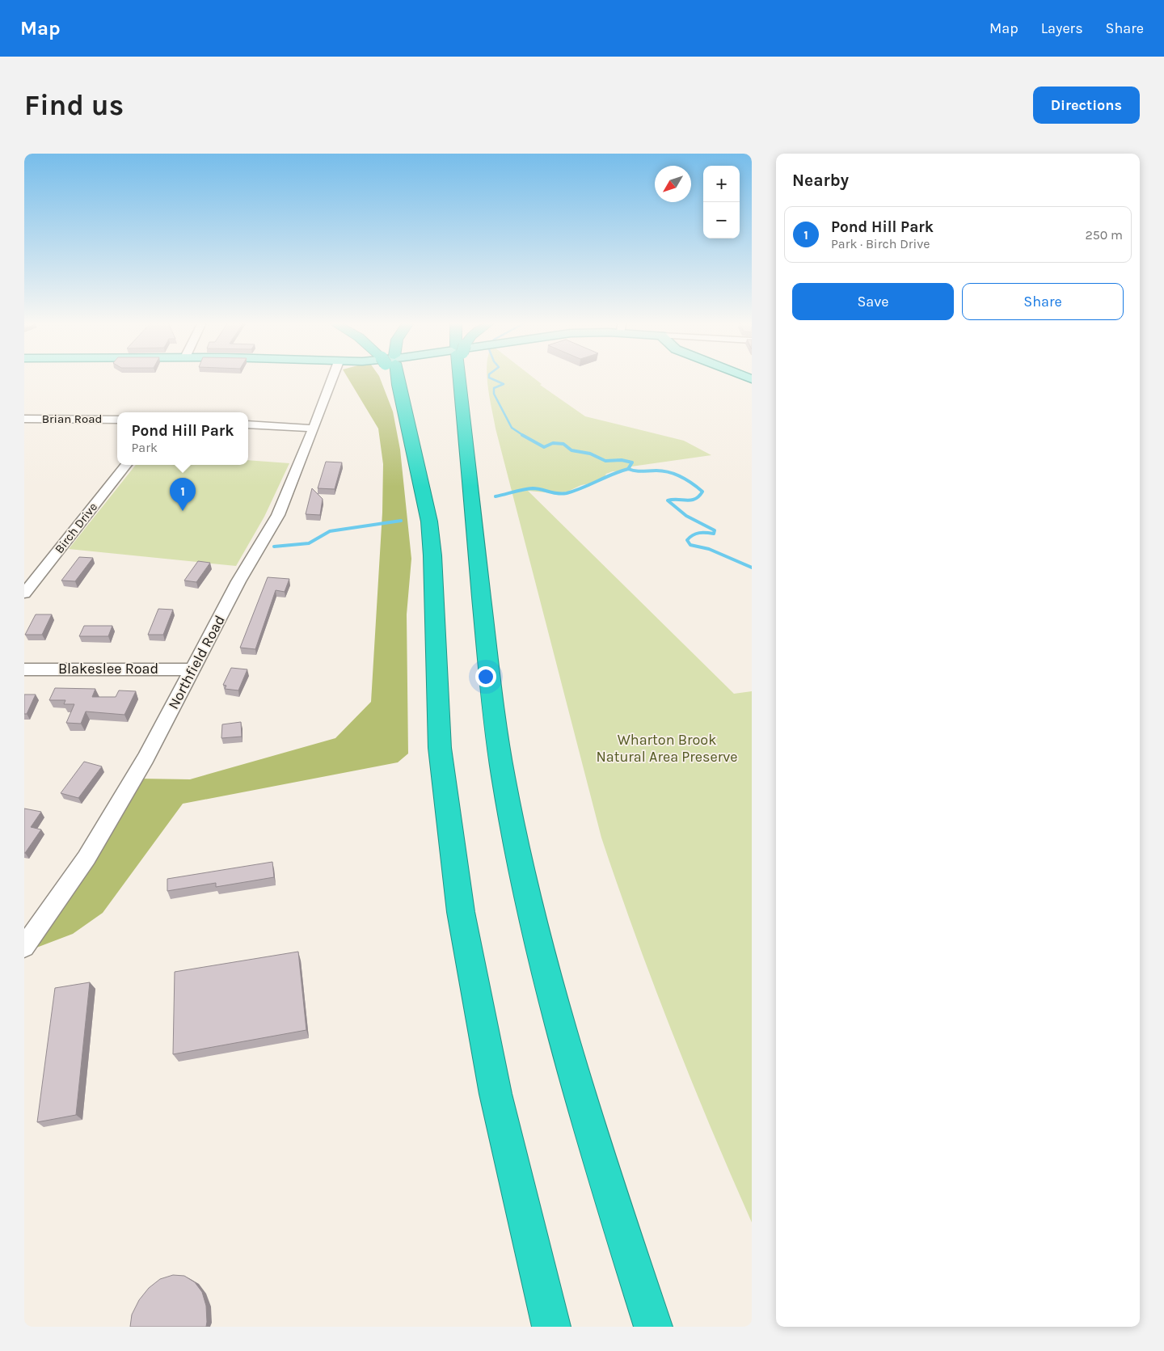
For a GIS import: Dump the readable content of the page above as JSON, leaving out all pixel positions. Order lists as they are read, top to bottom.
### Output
{
  "streets": {
    "street": [
      "Brian Road",
      "Birch Drive",
      "Northfield Road",
      "Blakeslee Road"
    ]
  },
  "crossings": [
    ["Northfield Road", "Blakeslee Road"]
  ],
  "parks": ["Wharton Brook Natural Area Preserve"],
  "north": "bottom left",
  "page": {
    "header": "Map",
    "nav": ["Map", "Layers", "Share"],
    "buttons": [
      "Directions",
      ["Save", "Share"]
    ],
    "title": "Find us",
    "heading": "Nearby",
    "map_buttons": ["+", "−"],
    "list": [
      {
        "mark": "1",
        "name": "Pond Hill Park",
        "note": "Park · Birch Drive",
        "value": "250 m"
      }
    ],
    "popup": ["Pond Hill Park", "Park"],
    "pins": "1"
  }
}
